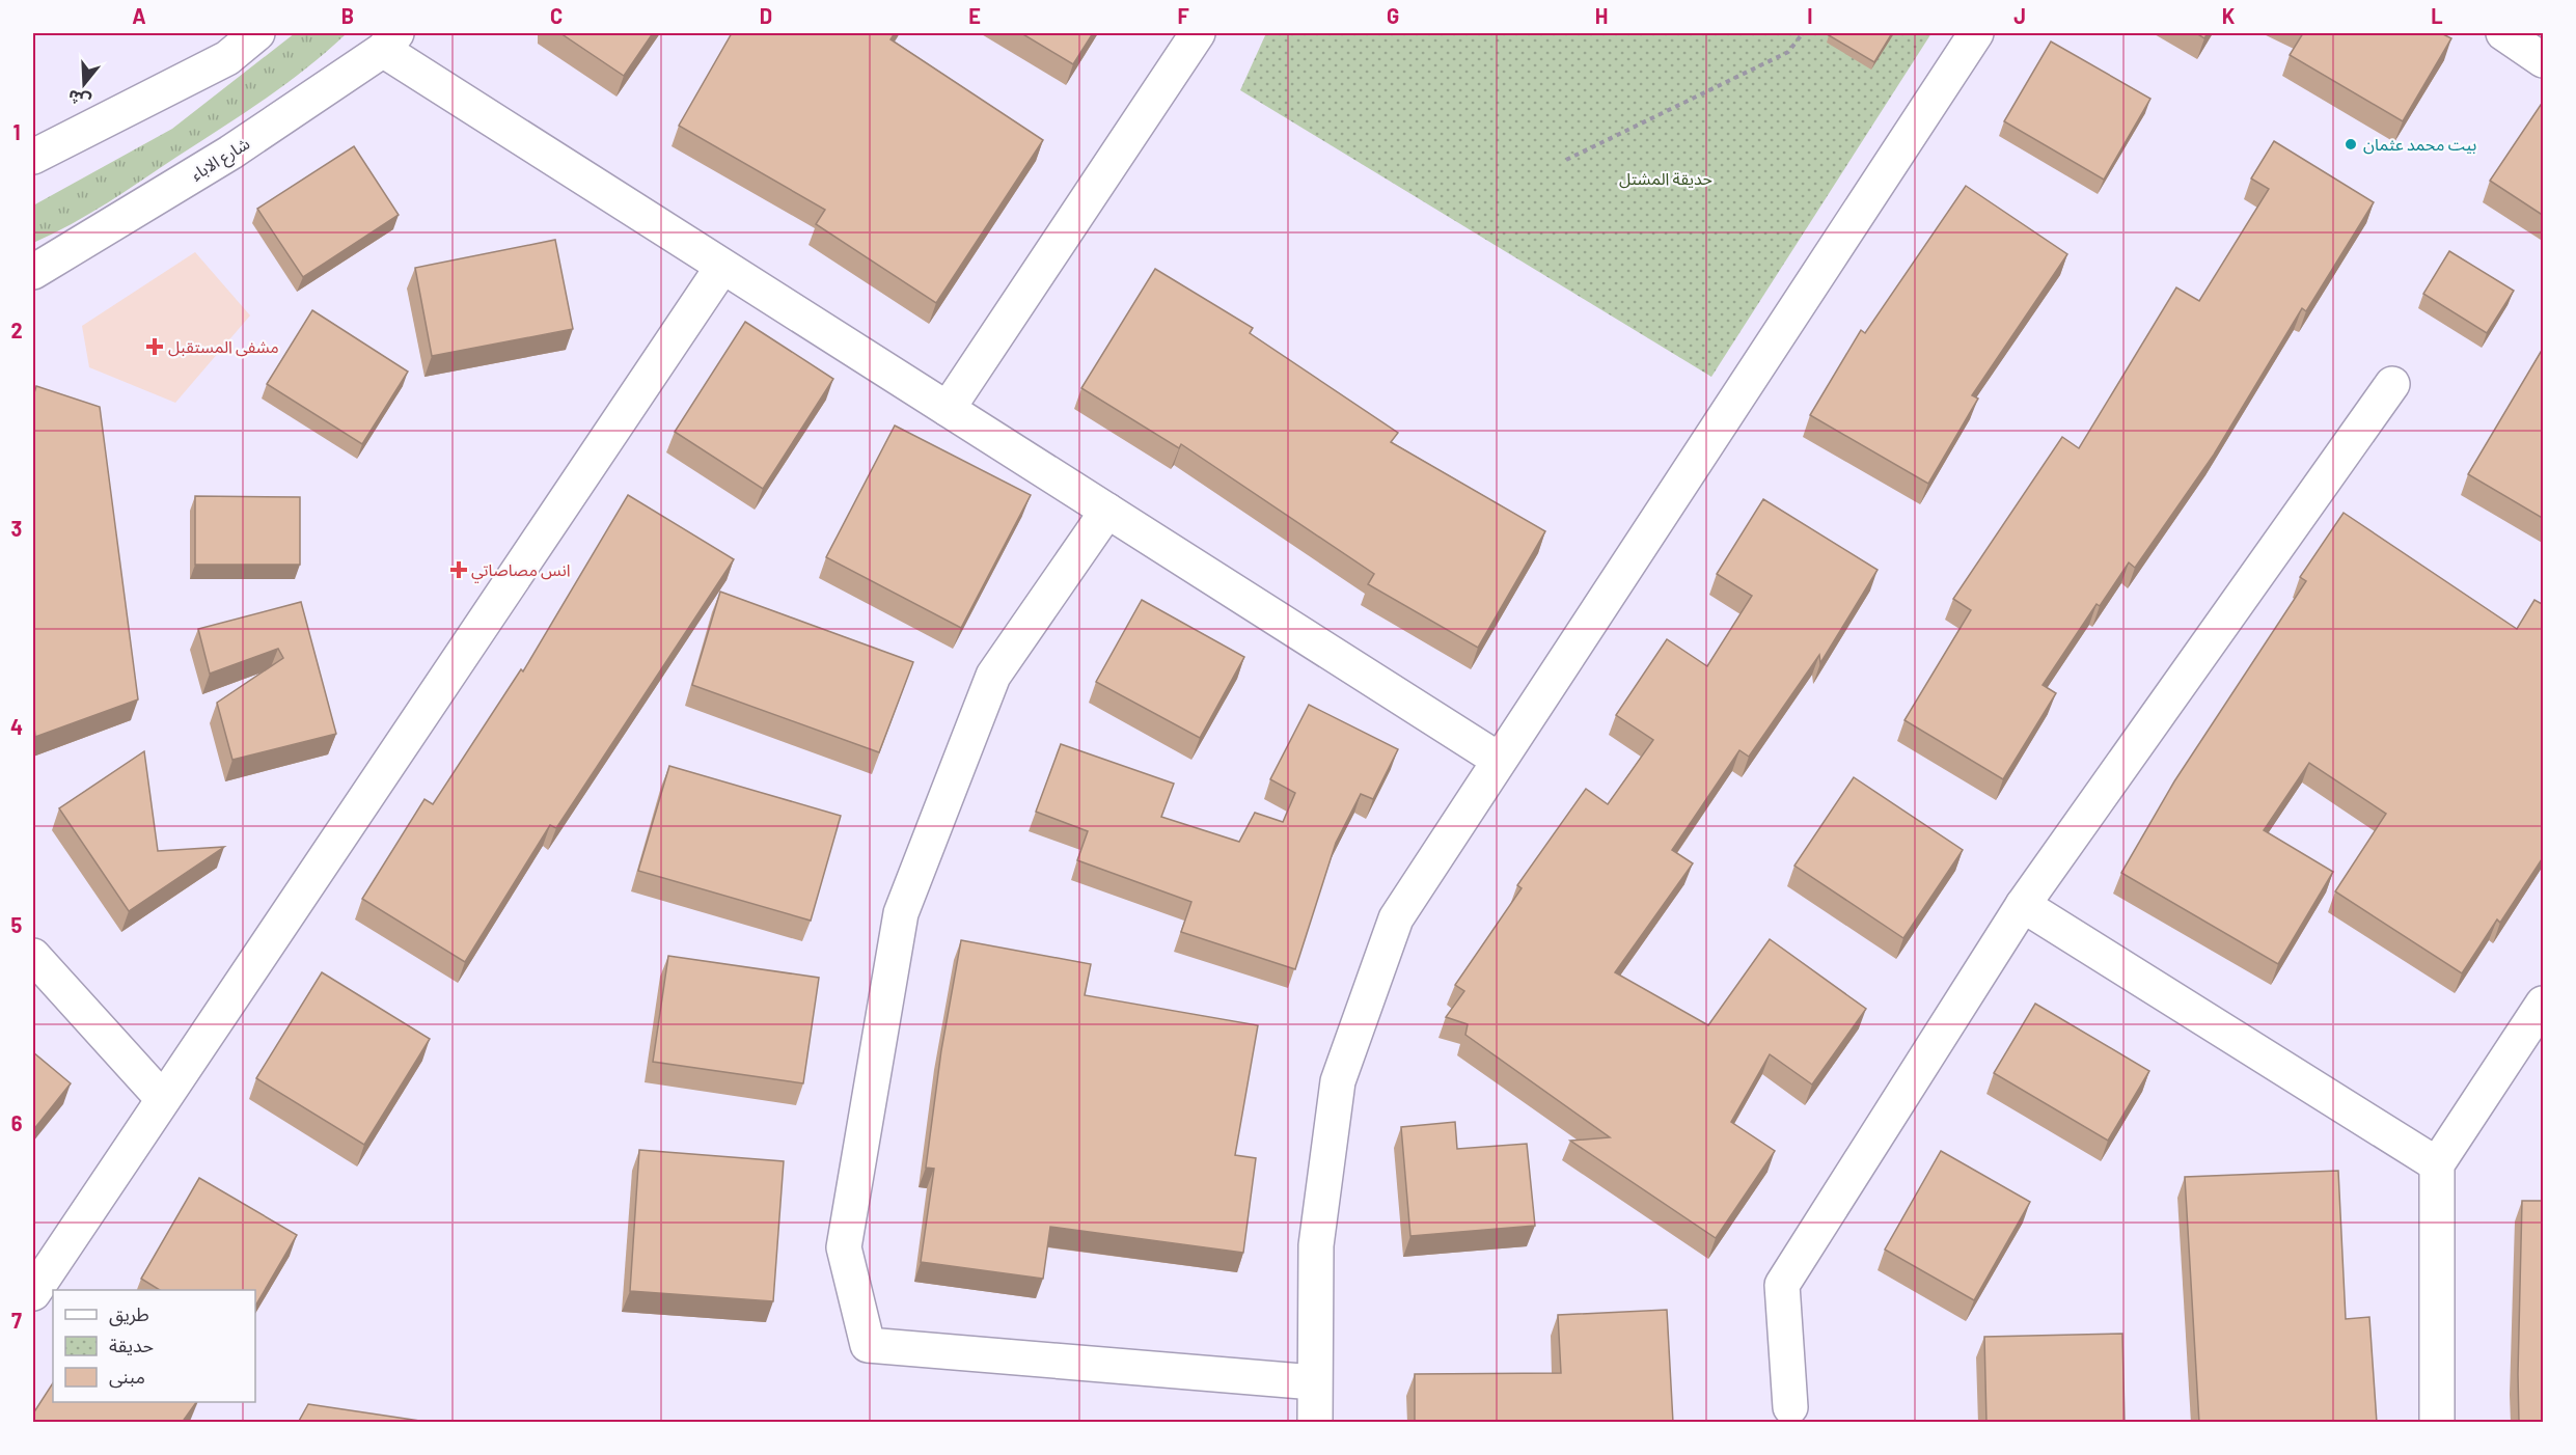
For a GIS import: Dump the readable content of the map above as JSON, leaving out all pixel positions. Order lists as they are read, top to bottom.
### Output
{
  "streets": {
    "street": ["شارع الاباء"]
  },
  "parks": ["حديقة المشتل"],
  "places": {
    "other": ["بيت محمد عثمان"],
    "health": ["مشفى المستقبل", "انس مصاصاتي"]
  },
  "legend": ["طريق", "حديقة", "مبنى"],
  "north": "bottom",
  "grid": {
    "columns": [
      "A",
      "B",
      "C",
      "D",
      "E",
      "F",
      "G",
      "H",
      "I",
      "J",
      "K",
      "L"
    ],
    "rows": [
      "1",
      "2",
      "3",
      "4",
      "5",
      "6",
      "7"
    ]
  }
}
